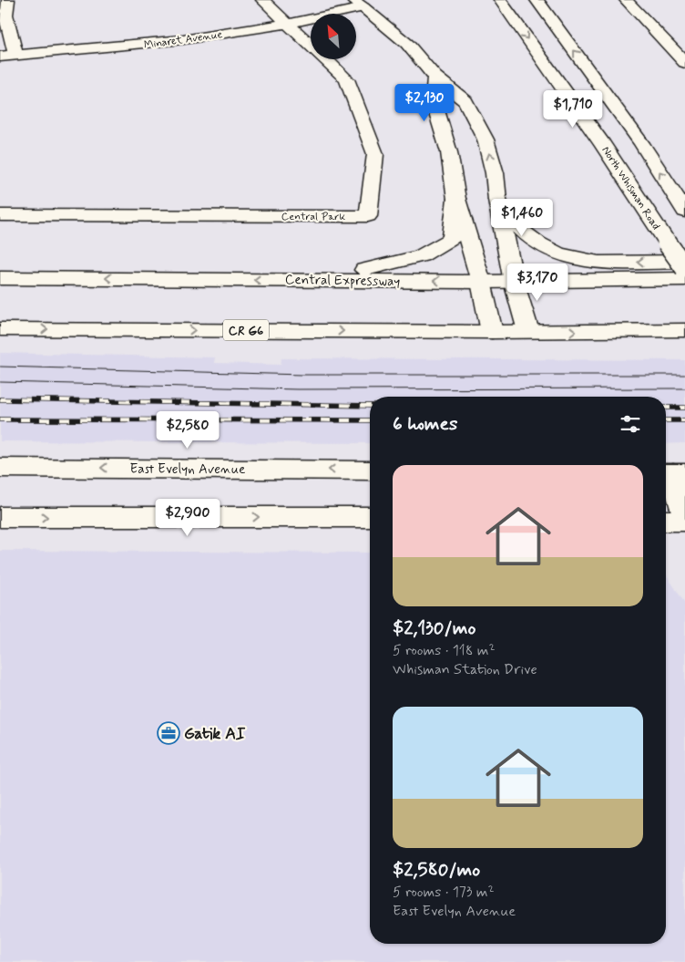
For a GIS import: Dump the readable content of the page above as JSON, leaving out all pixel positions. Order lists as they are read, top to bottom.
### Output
{
  "streets": {
    "main road": [
      "Minaret Avenue",
      "North Whisman Road",
      "Central Park",
      "Central Expressway",
      "CR G6",
      "East Evelyn Avenue"
    ]
  },
  "crossings": [
    ["Minaret Avenue", "Central Park"]
  ],
  "places": {
    "office": ["Gatik AI"]
  },
  "north": "top left",
  "page": {
    "price": [
      "$2,130",
      "$1,710",
      "$1,460",
      "$3,170",
      "$2,580",
      "$2,900"
    ],
    "heading": "6 homes",
    "list": [
      {
        "name": "$2,130/mo",
        "note": "5 rooms · 118 m² · Whisman Station Drive"
      },
      {
        "name": "$2,580/mo",
        "note": "5 rooms · 173 m² · East Evelyn Avenue"
      }
    ]
  }
}
